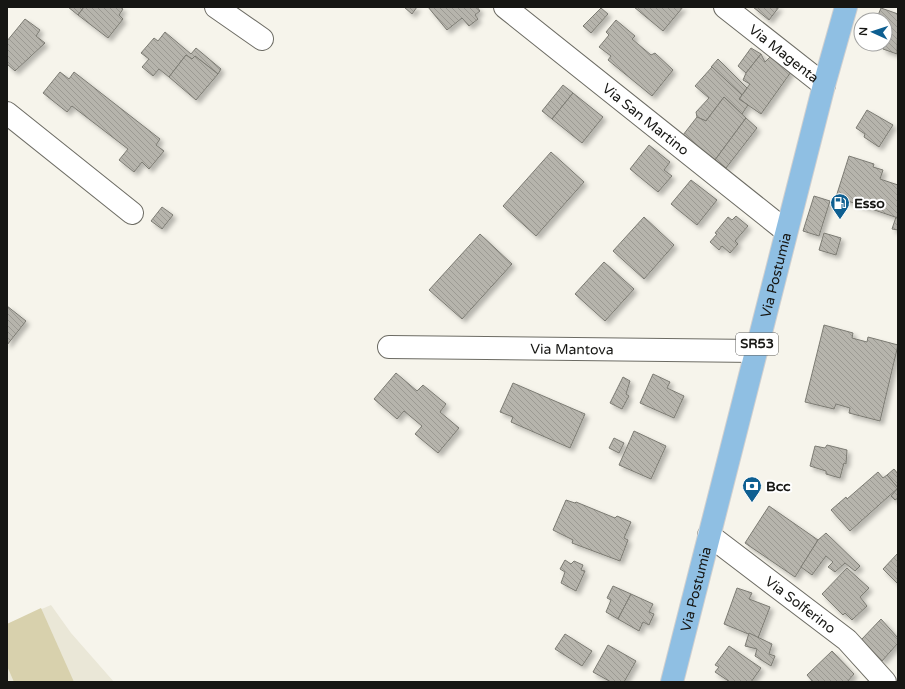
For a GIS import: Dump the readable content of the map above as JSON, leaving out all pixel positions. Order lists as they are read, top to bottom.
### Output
{
  "streets": {
    "main road": ["Via Postumia", "SR53"],
    "street": [
      "Via Magenta",
      "Via San Martino",
      "Via Mantova",
      "Via Solferino"
    ]
  },
  "crossings": [
    ["Via Magenta", "Via Postumia"],
    ["Via San Martino", "Via Postumia"],
    ["Via Postumia", "Via Mantova"],
    ["Via Postumia", "Via Solferino"]
  ],
  "places": {
    "fuel station": ["Esso"],
    "bank": ["Bcc"]
  },
  "north": "left"
}
